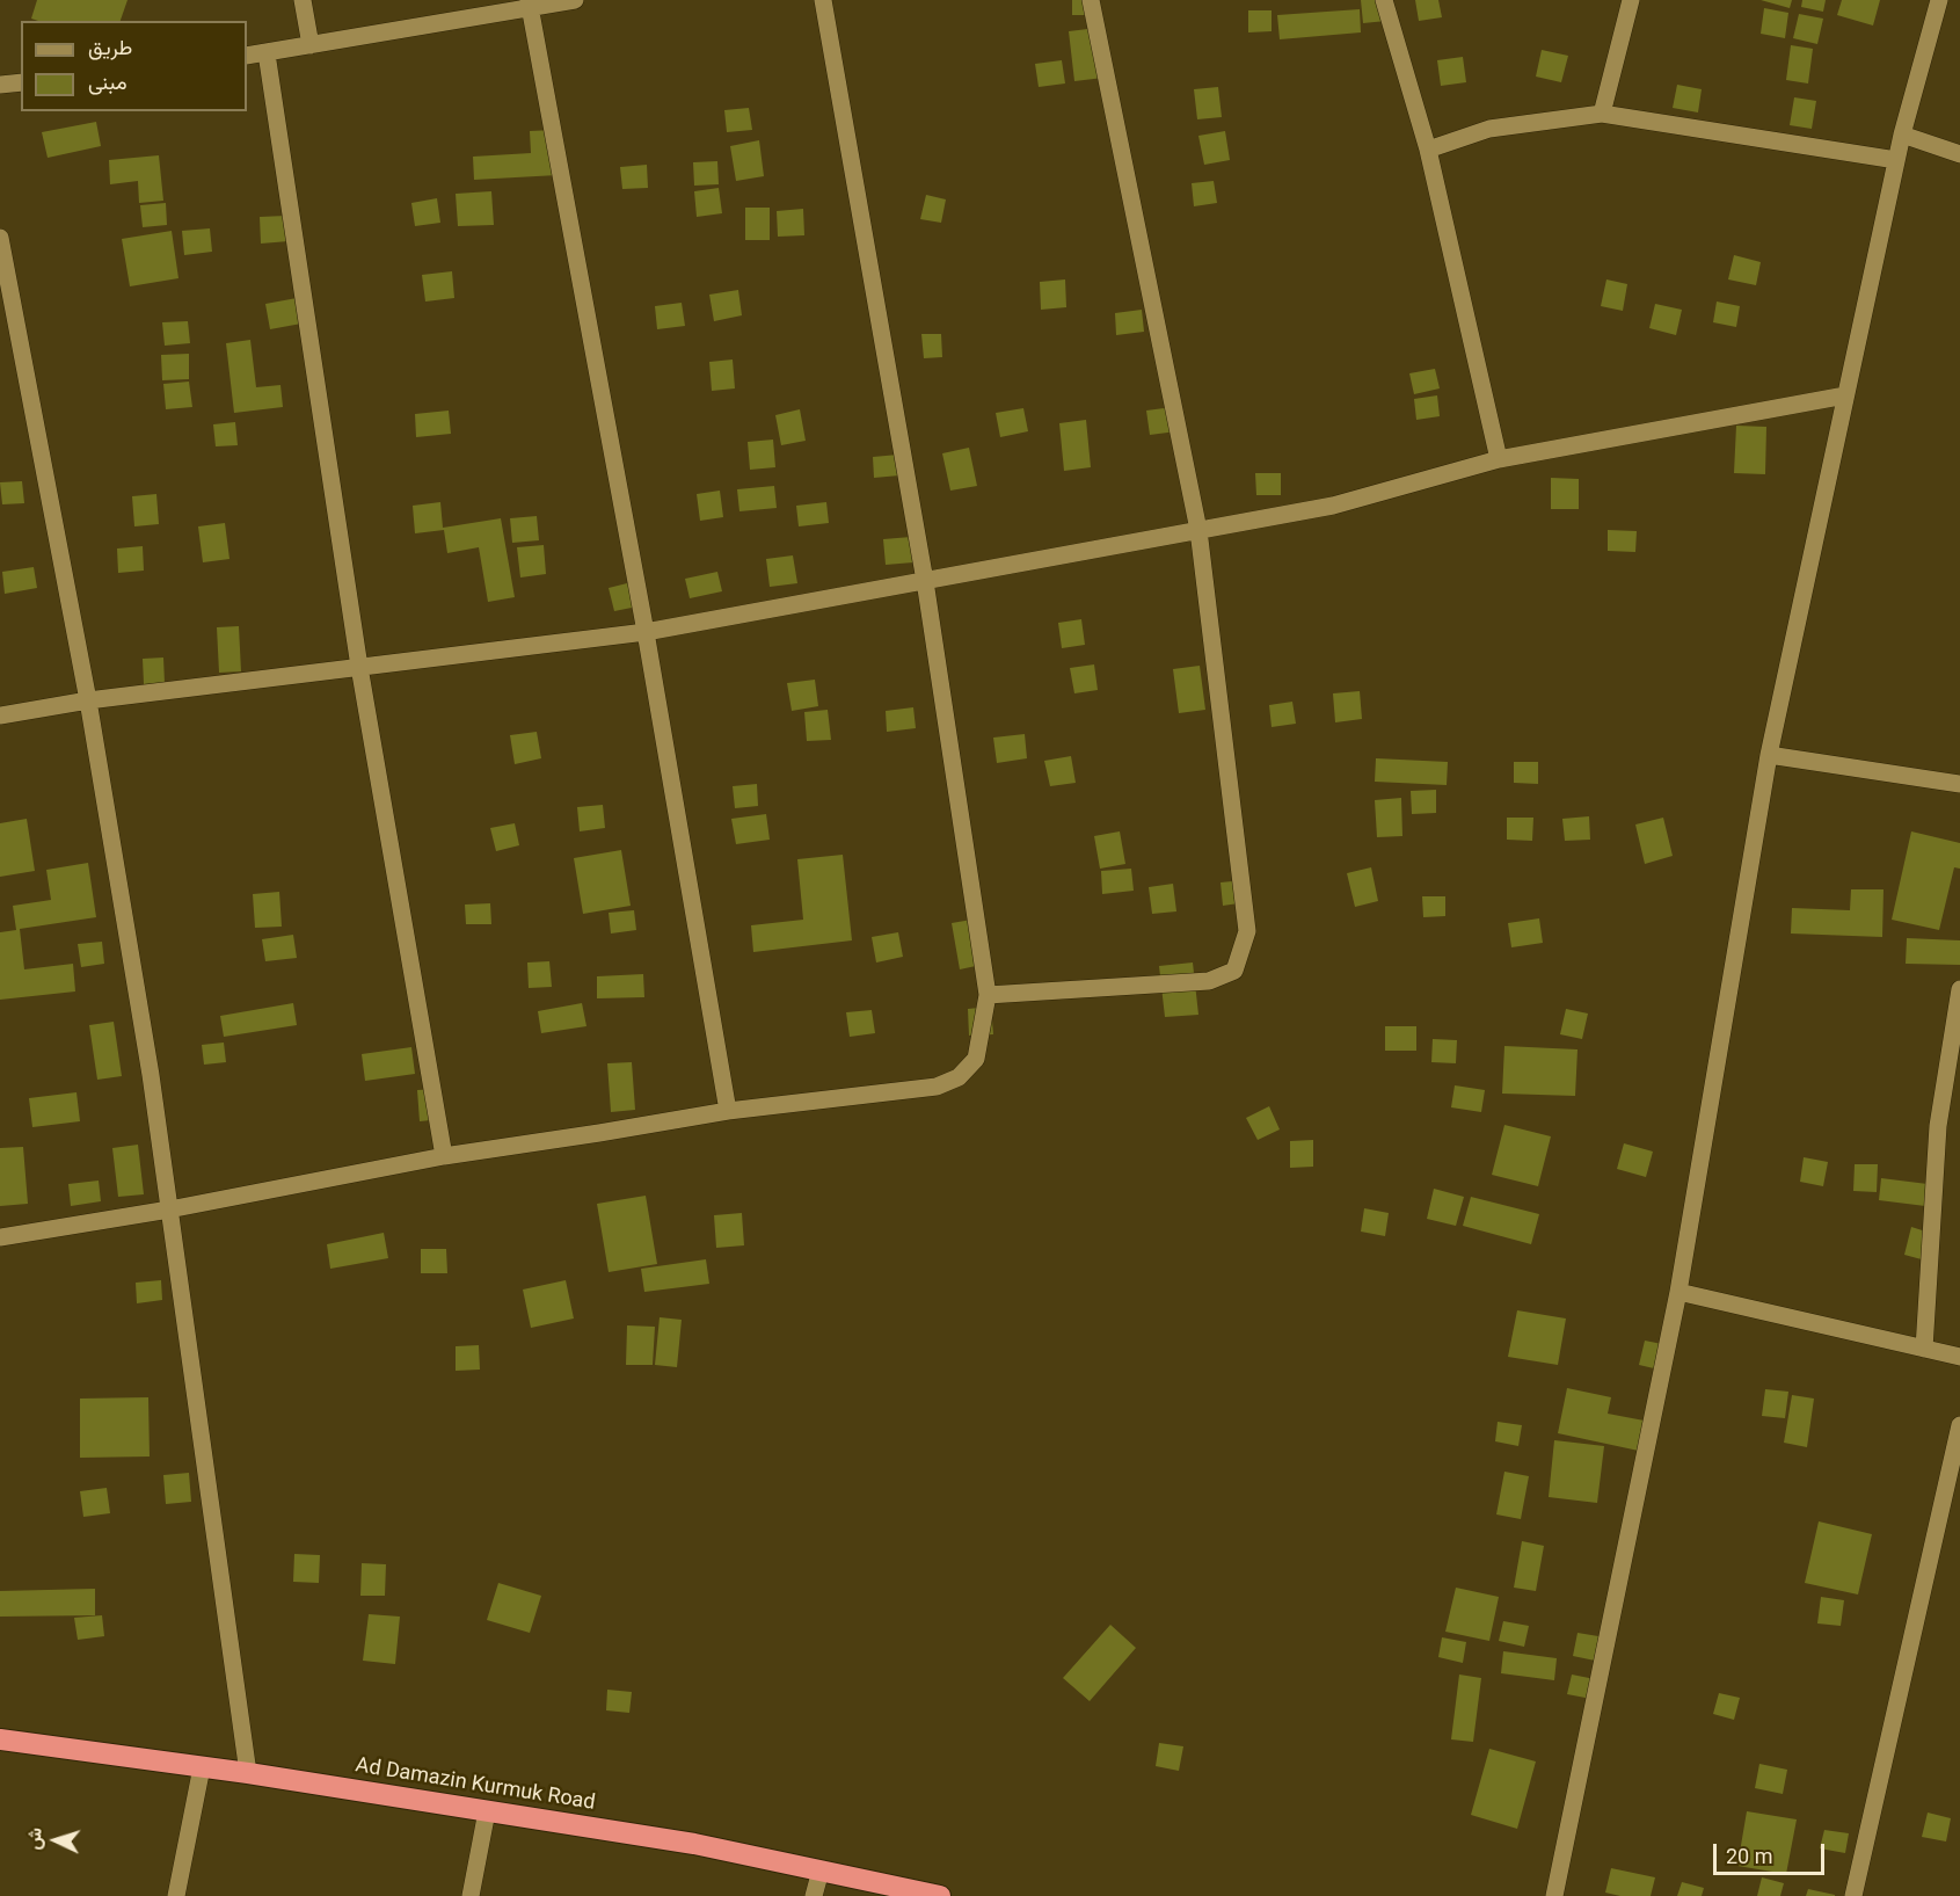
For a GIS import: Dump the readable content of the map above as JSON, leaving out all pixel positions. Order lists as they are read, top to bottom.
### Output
{
  "streets": {
    "highway": ["Ad Damazin Kurmuk Road"]
  },
  "legend": ["طريق", "مبنى"],
  "scale_bar": "20 m",
  "north": "left"
}
